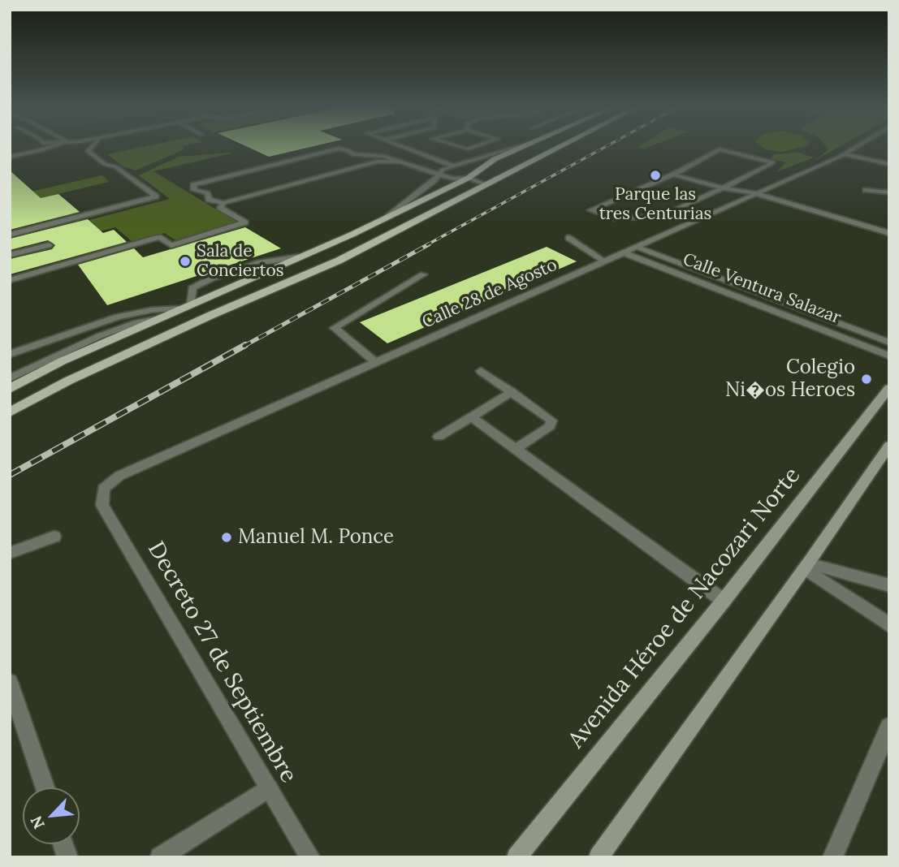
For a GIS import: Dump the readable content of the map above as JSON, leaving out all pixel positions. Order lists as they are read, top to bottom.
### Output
{
  "streets": {
    "main road": ["Avenida Héroe de Nacozari Norte"],
    "street": ["Calle Ventura Salazar", "Calle 28 de Agosto", "Decreto 27 de Septiembre"]
  },
  "crossings": [
    ["Calle Ventura Salazar", "Calle 28 de Agosto"],
    ["Calle 28 de Agosto", "Decreto 27 de Septiembre"]
  ],
  "places": [
    "Parque las tres Centurias",
    "Sala de Conciertos",
    "Colegio Ni�os Heroes",
    "Manuel M. Ponce"
  ],
  "north": "bottom left"
}
